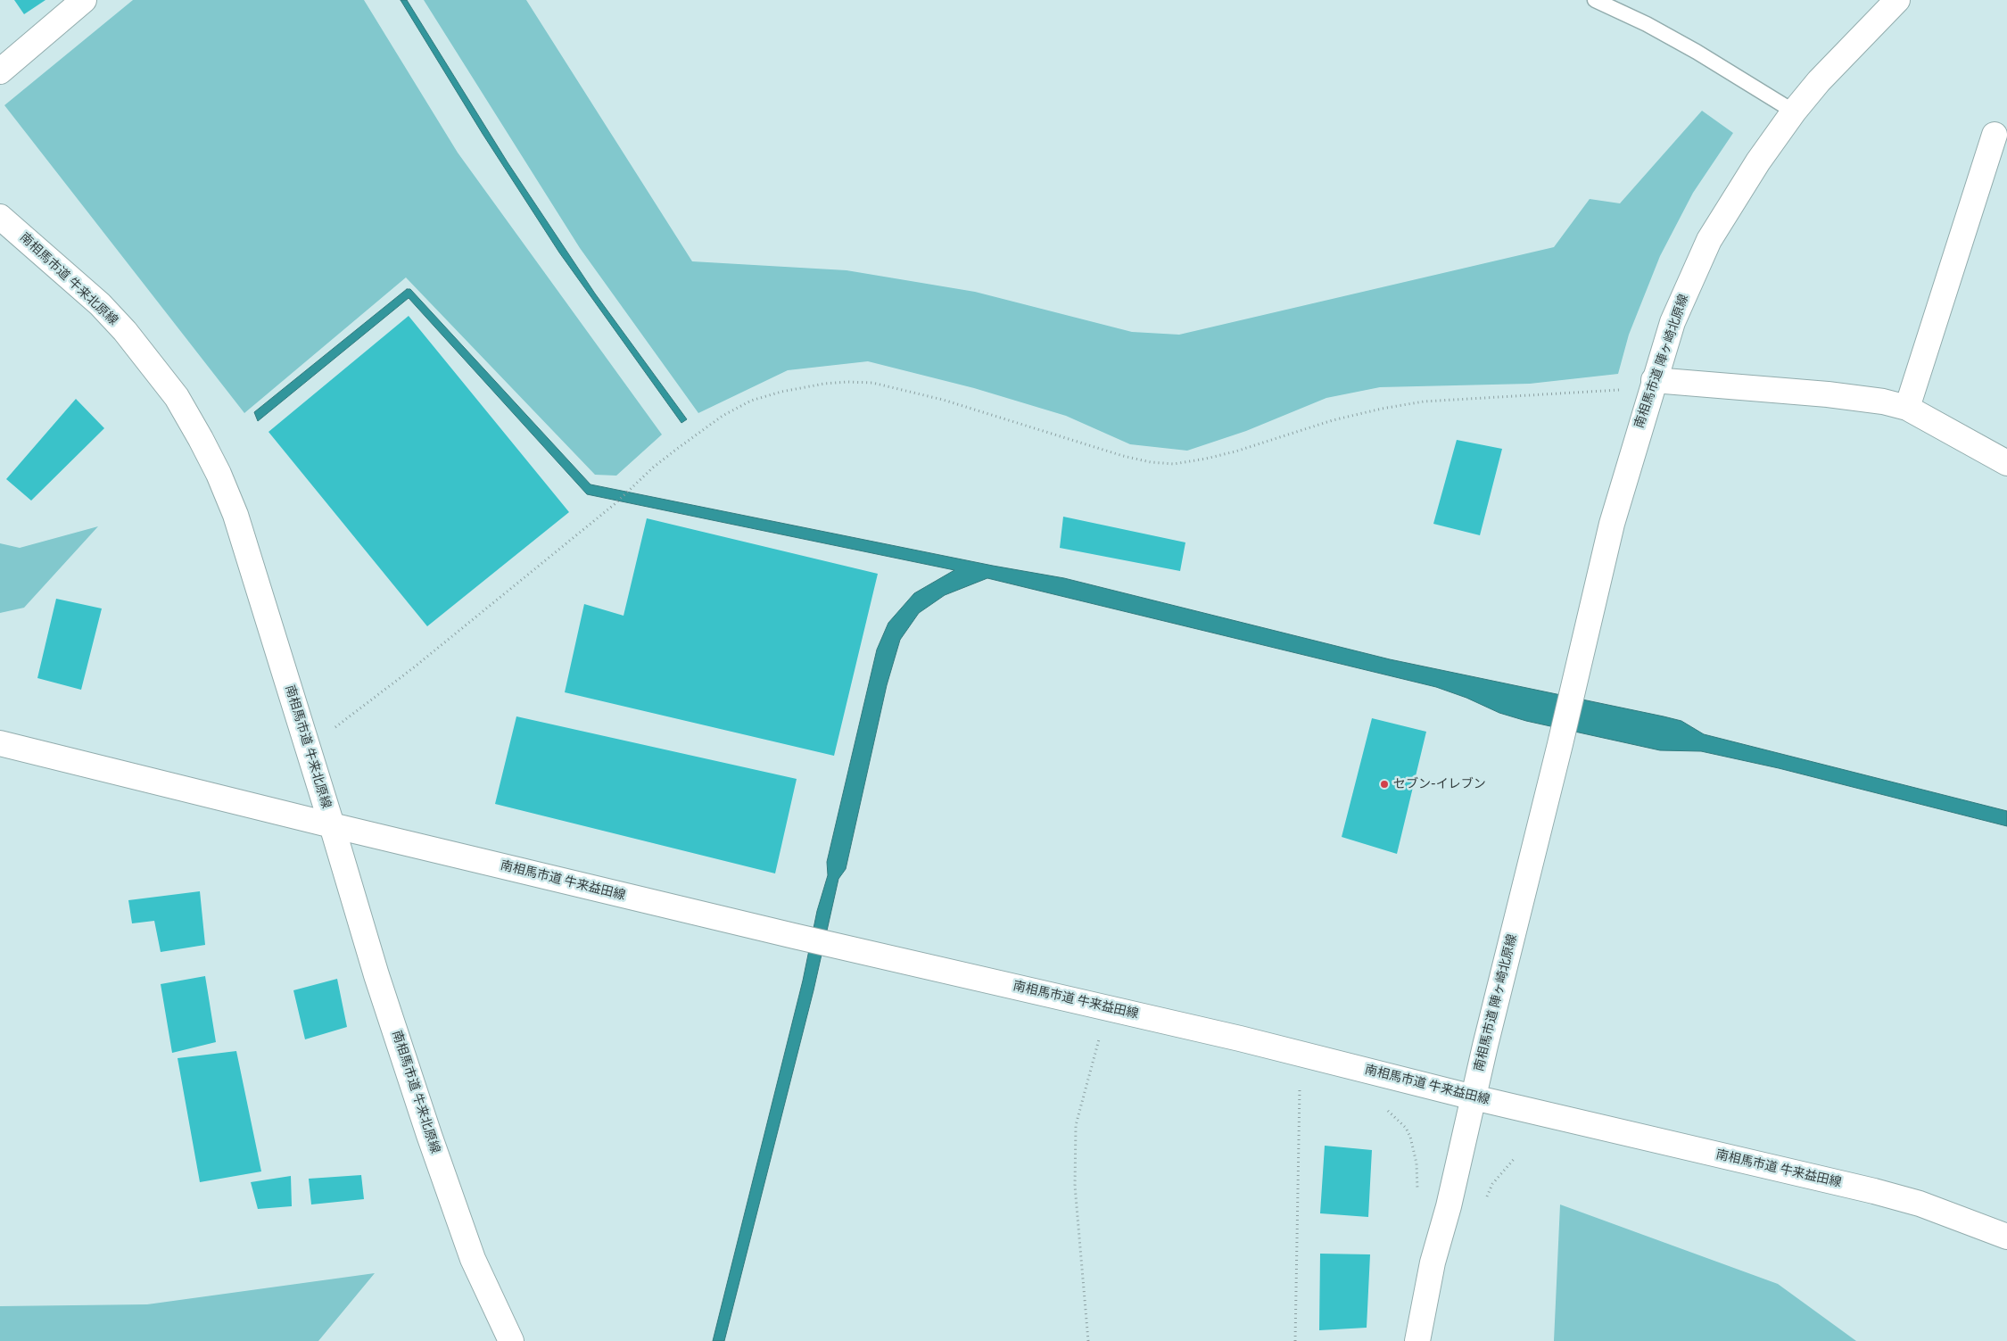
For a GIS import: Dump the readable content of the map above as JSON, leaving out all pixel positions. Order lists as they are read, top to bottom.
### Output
{
  "streets": {
    "street": ["南相馬市道 牛来北原線", "南相馬市道 陣ヶ崎北原線", "南相馬市道 牛来益田線"]
  },
  "crossings": [
    ["南相馬市道 牛来北原線", "南相馬市道 牛来益田線"],
    ["南相馬市道 陣ヶ崎北原線", "南相馬市道 牛来益田線"]
  ],
  "places": ["セブン-イレブン"]
}
